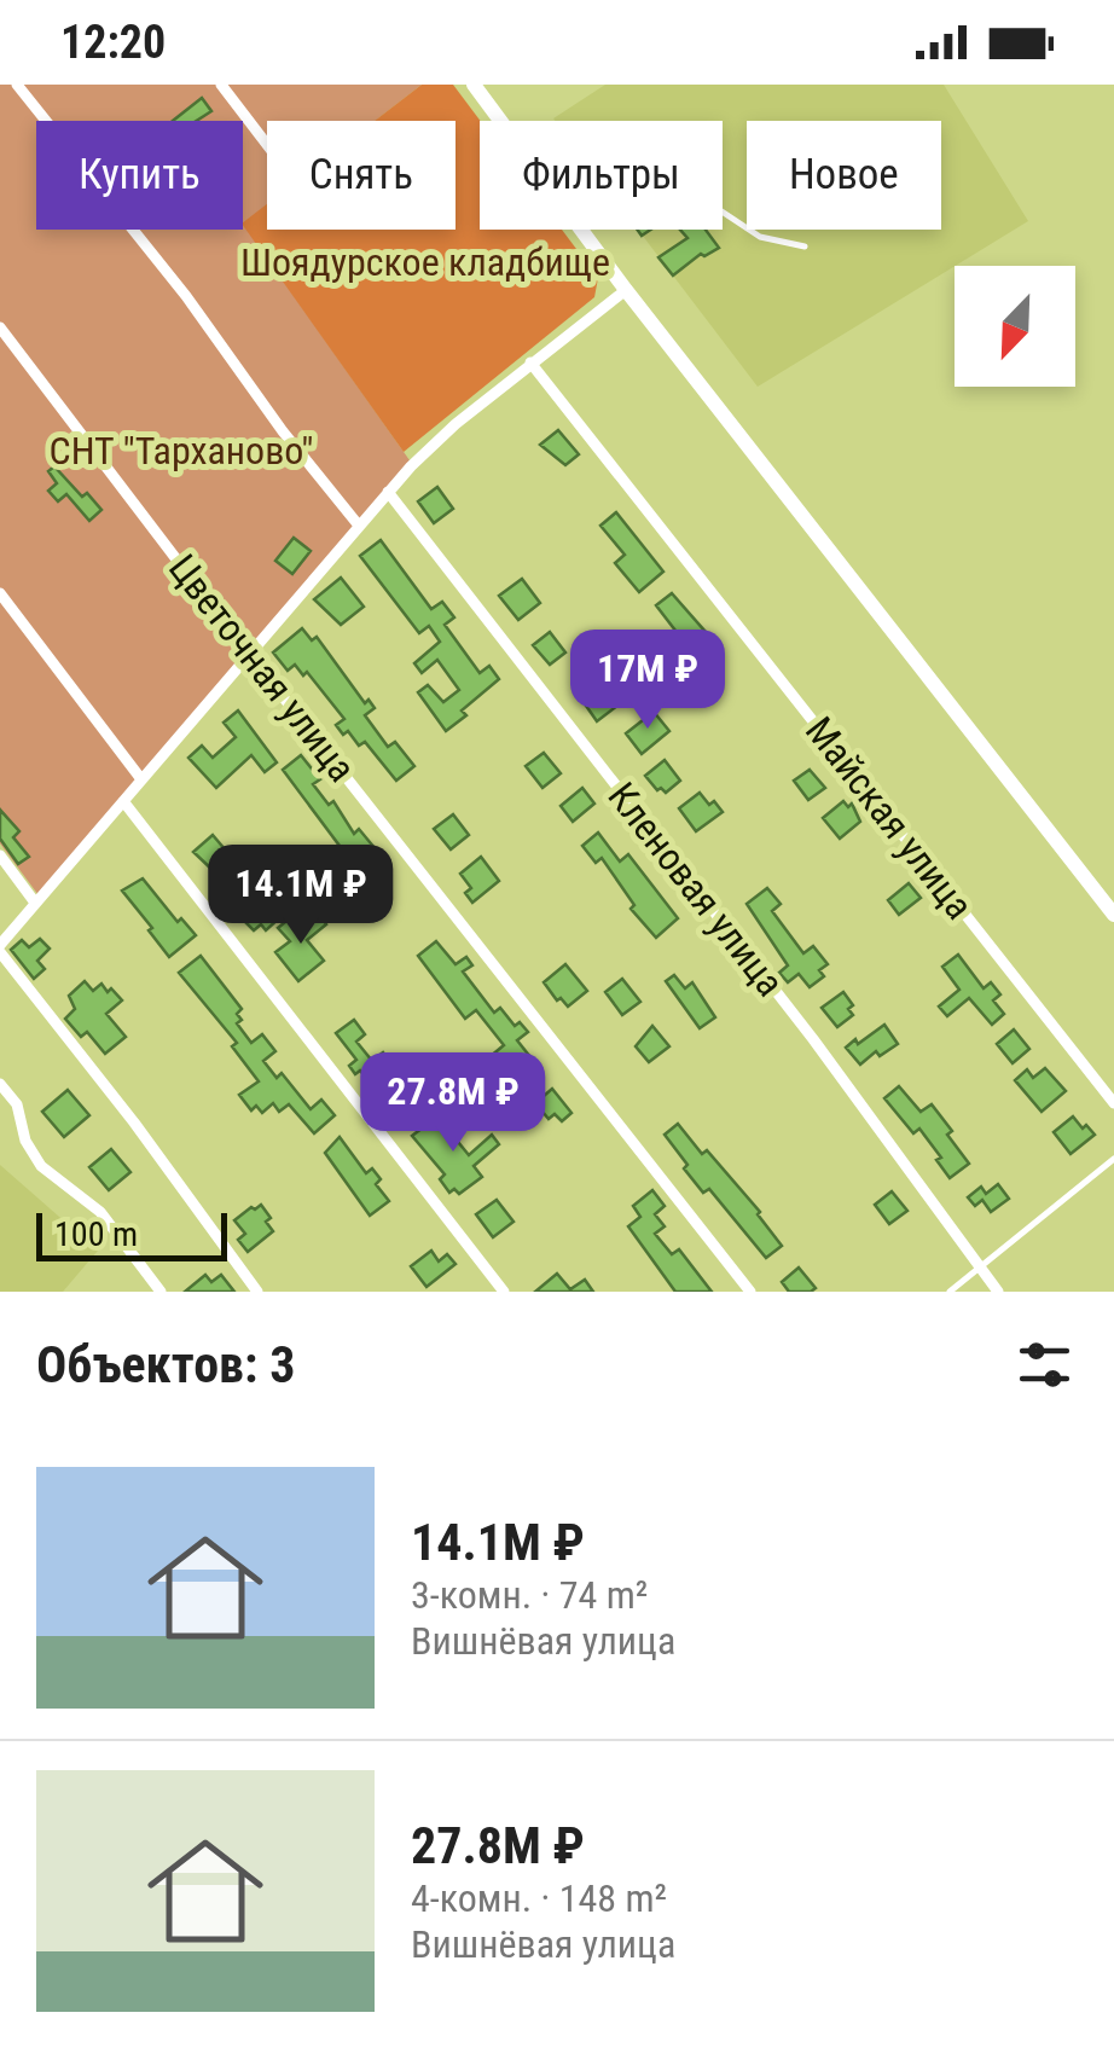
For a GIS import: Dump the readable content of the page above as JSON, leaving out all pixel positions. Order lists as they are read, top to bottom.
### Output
{
  "streets": {
    "street": ["Цветочная улица", "Майская улица", "Кленовая улица"]
  },
  "parks": ["Шоядурское кладбище", "СНТ \"Тарханово\""],
  "scale_bar": "100 m",
  "north": "bottom left",
  "page": {
    "status": "12:20",
    "chip": [
      "Купить",
      "Снять",
      "Фильтры",
      "Новое"
    ],
    "price": ["17M ₽", "14.1M ₽", "27.8M ₽"],
    "scale": "100 m",
    "heading": "Объектов: 3",
    "list": [
      {
        "name": "14.1M ₽",
        "note": "3-комн. · 74 m² · Вишнёвая улица"
      },
      {
        "name": "27.8M ₽",
        "note": "4-комн. · 148 m² · Вишнёвая улица"
      }
    ]
  }
}
